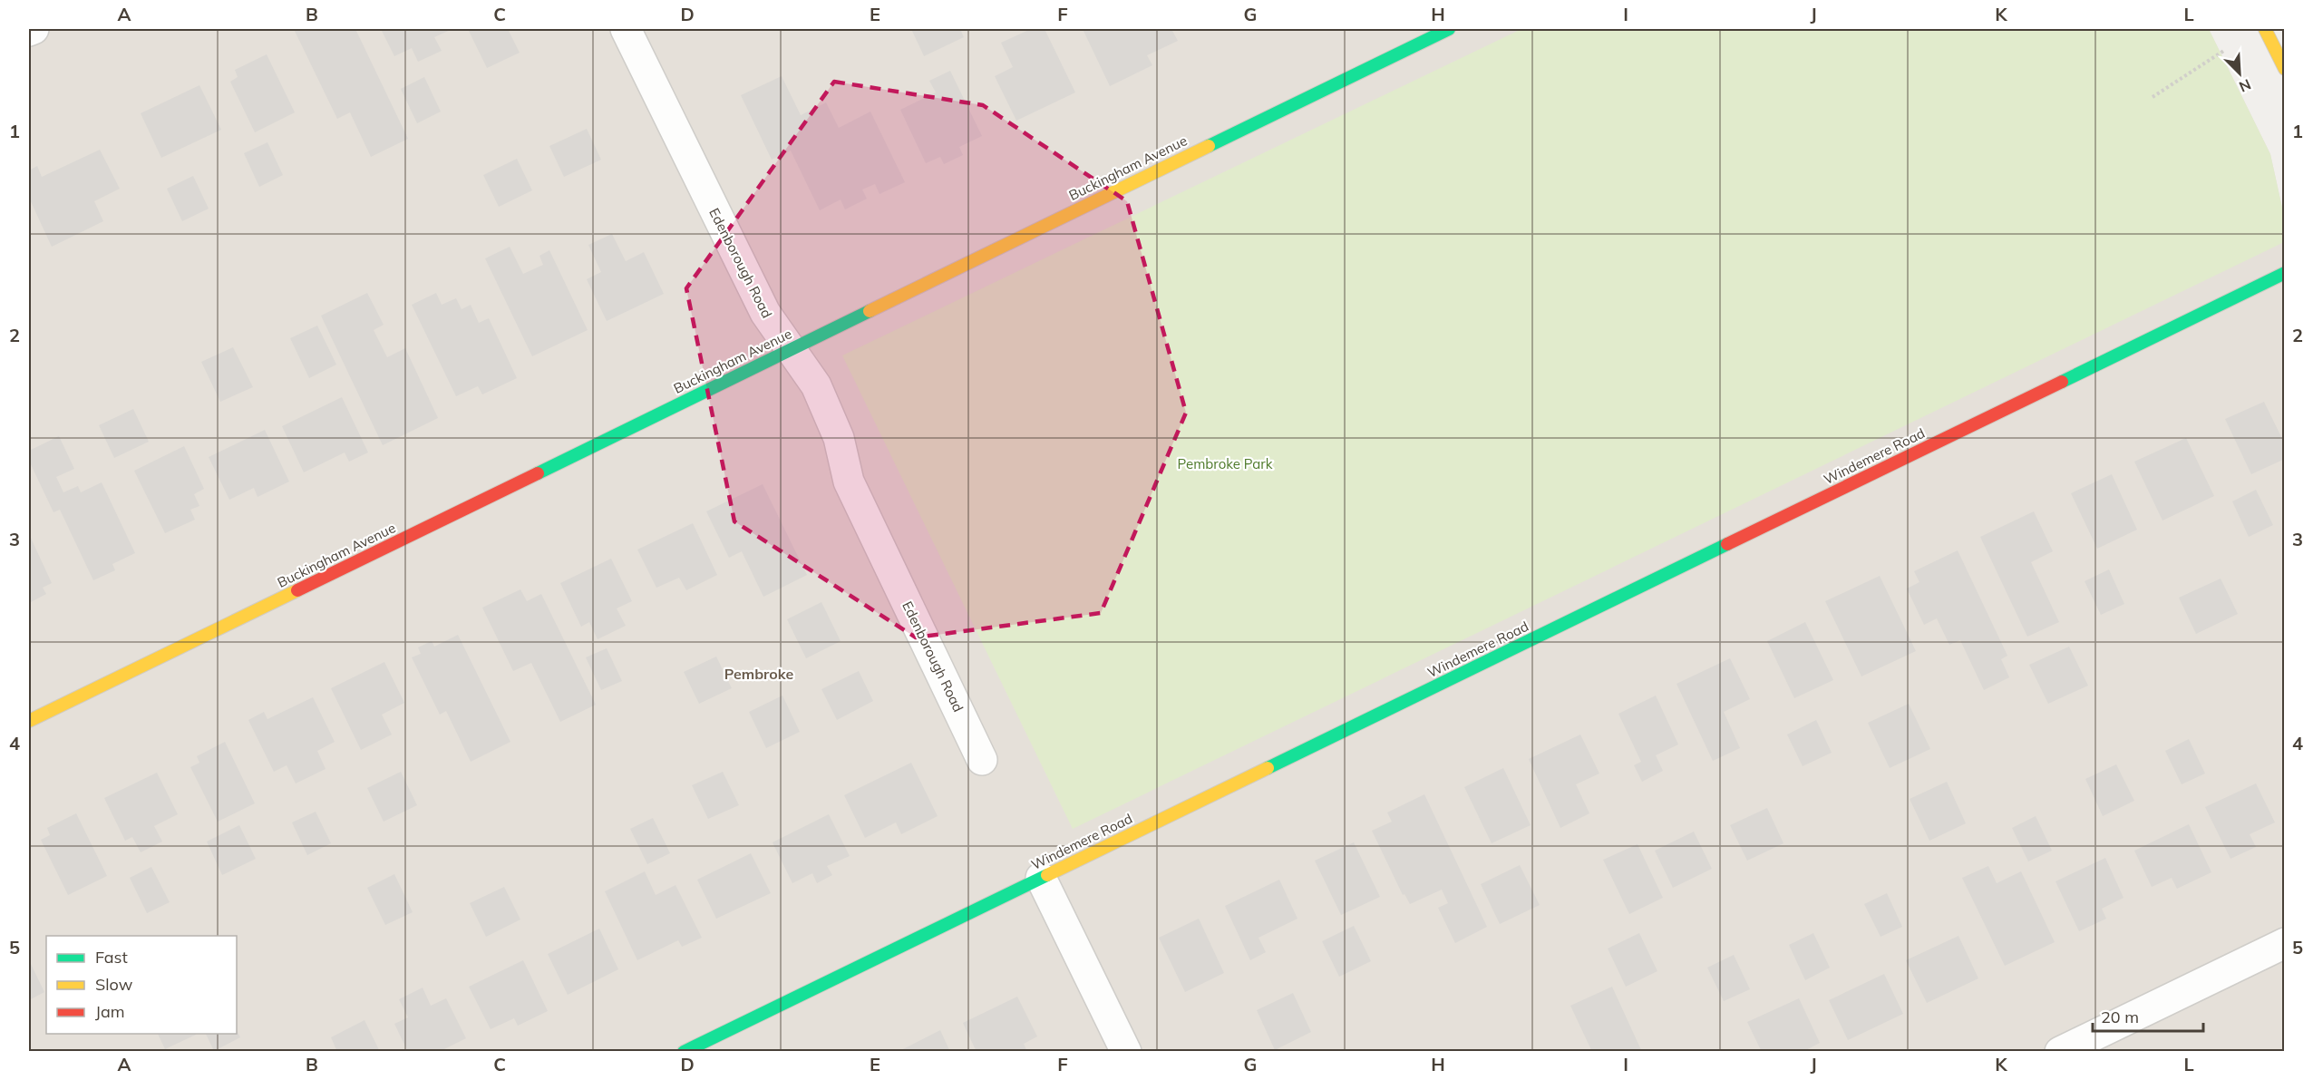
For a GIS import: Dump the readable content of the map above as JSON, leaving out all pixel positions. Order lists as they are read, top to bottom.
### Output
{
  "streets": {
    "street": ["Buckingham Avenue", "Edenborough Road", "Windemere Road"]
  },
  "crossings": [
    ["Buckingham Avenue", "Edenborough Road"]
  ],
  "districts": ["Pembroke"],
  "parks": ["Pembroke Park"],
  "legend": ["Fast", "Slow", "Jam"],
  "scale_bar": "20 m",
  "north": "bottom right",
  "grid": {
    "columns": [
      "A",
      "B",
      "C",
      "D",
      "E",
      "F",
      "G",
      "H",
      "I",
      "J",
      "K",
      "L"
    ],
    "rows": [
      "1",
      "2",
      "3",
      "4",
      "5"
    ]
  }
}
